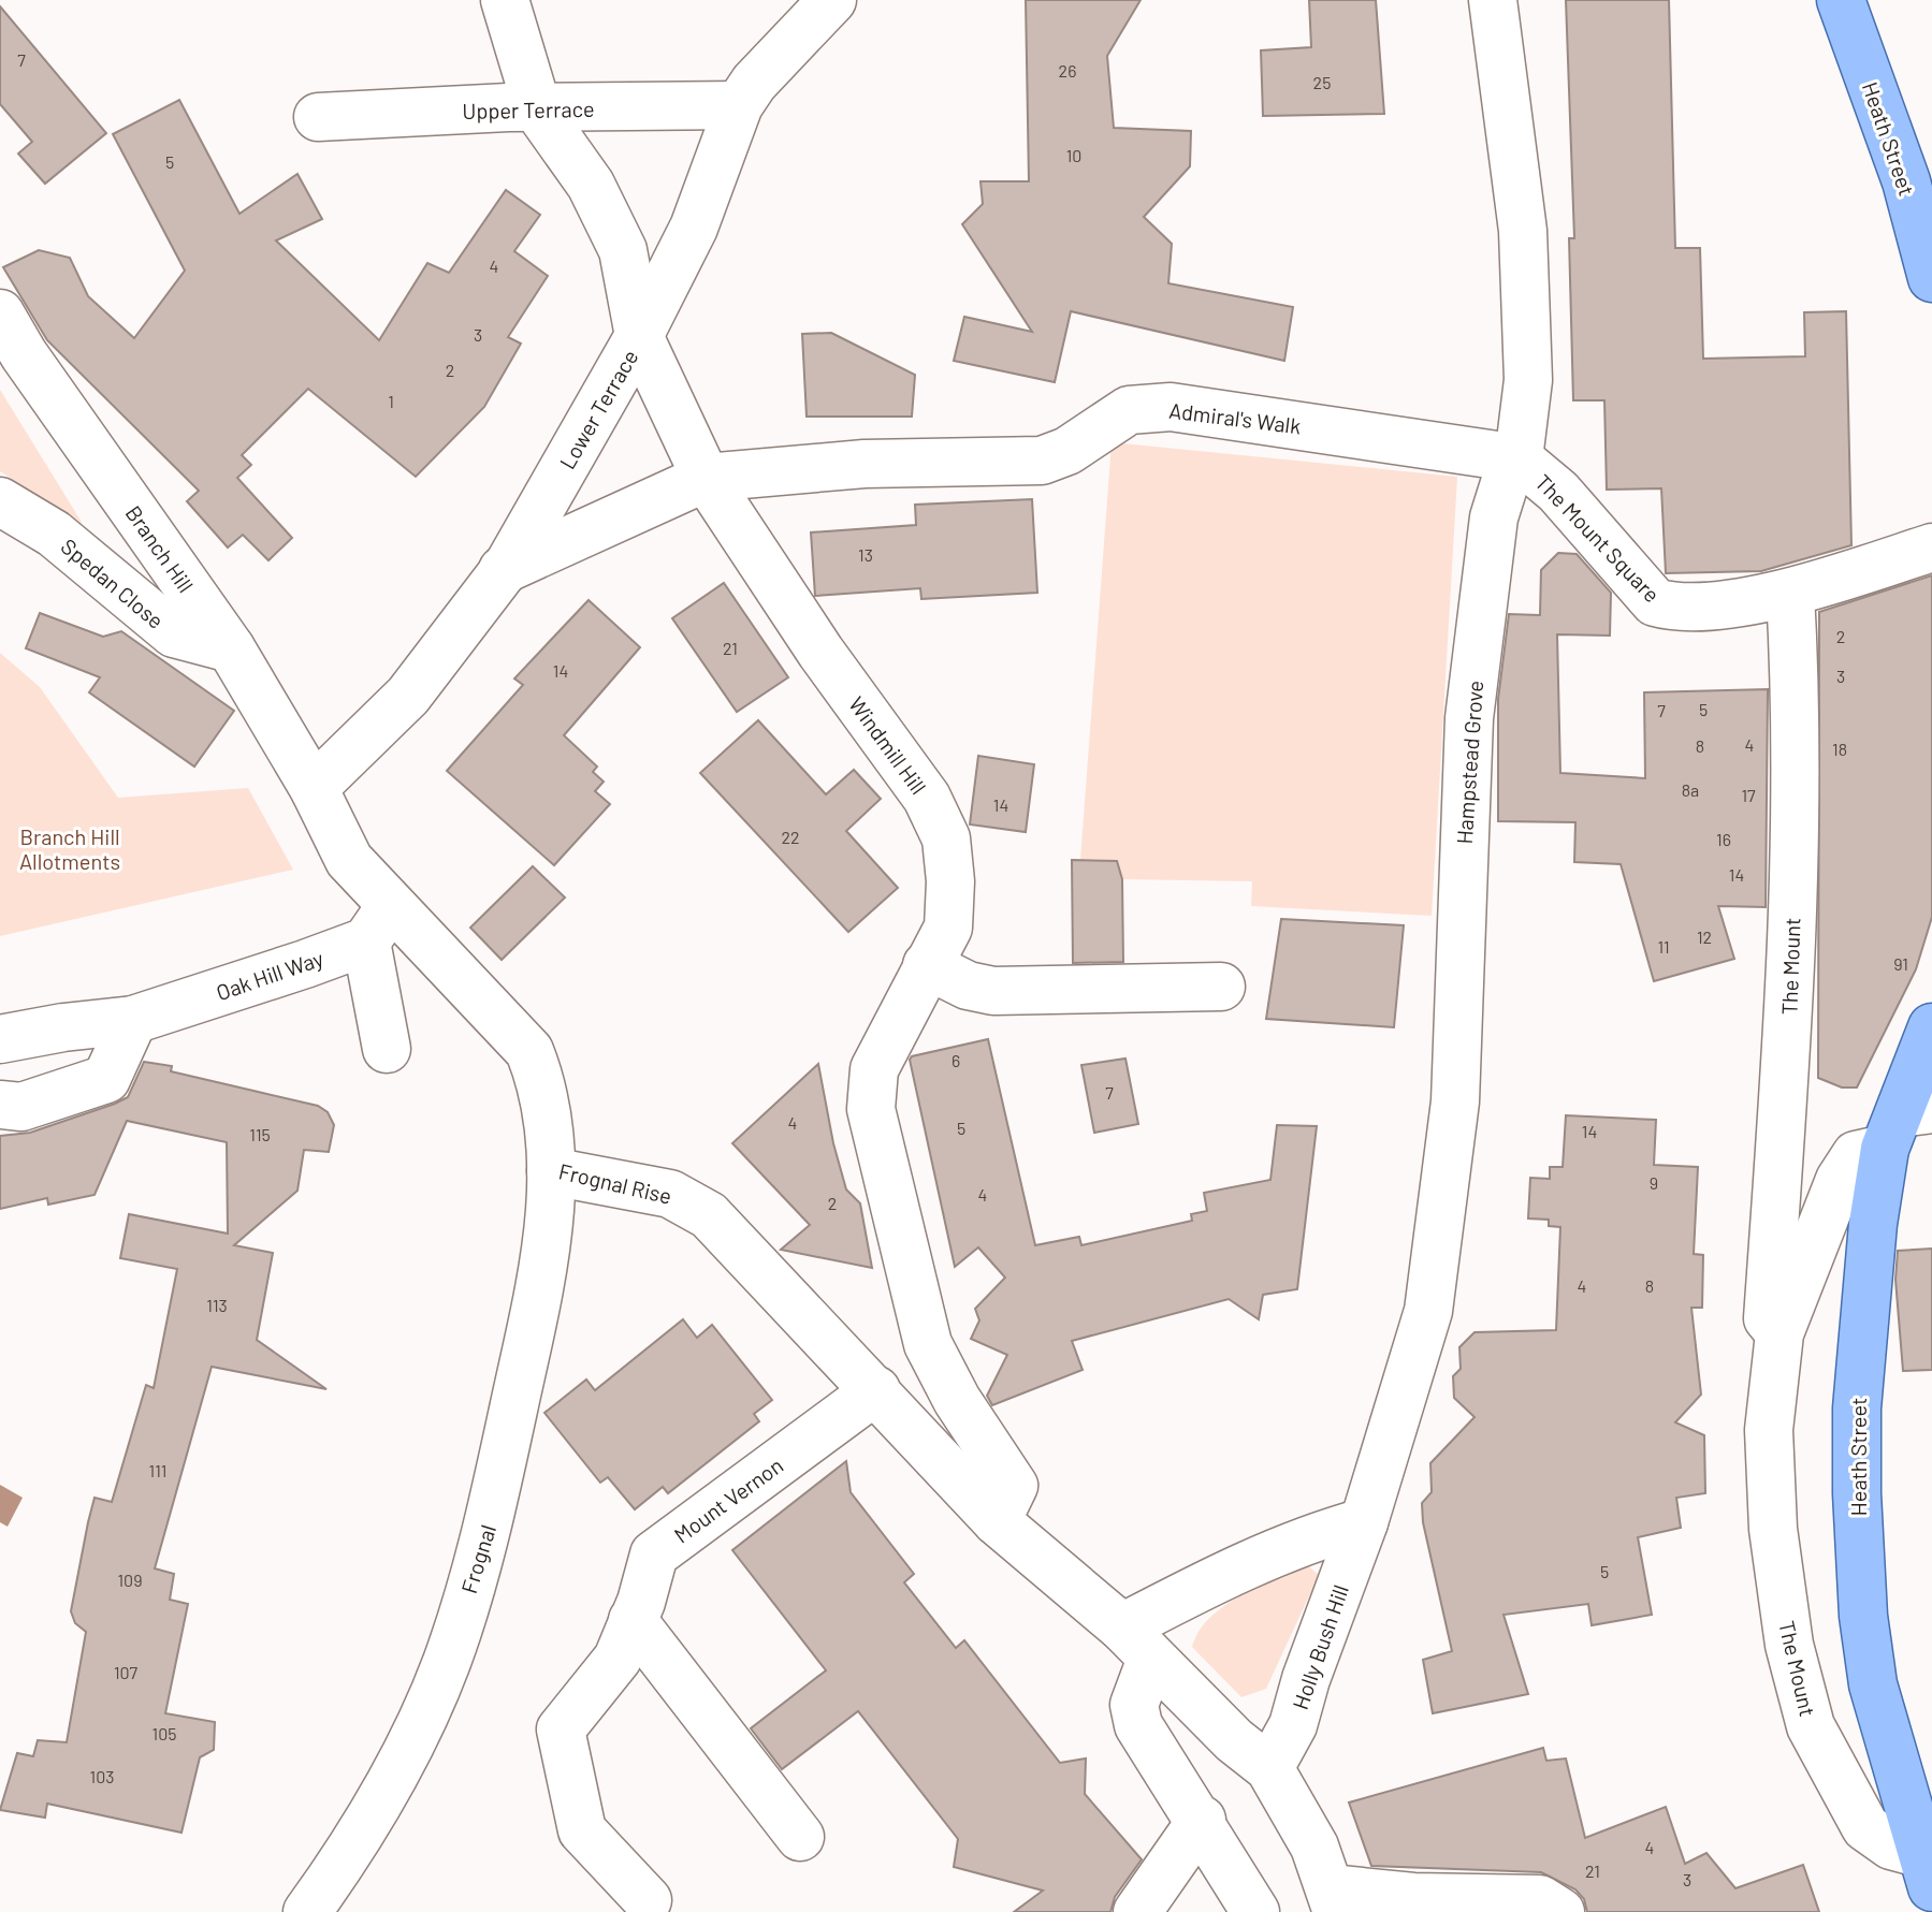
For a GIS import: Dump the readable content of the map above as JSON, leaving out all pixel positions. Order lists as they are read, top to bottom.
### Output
{
  "streets": {
    "main road": ["Heath Street"],
    "street": [
      "Upper Terrace",
      "Lower Terrace",
      "Admiral's Walk",
      "The Mount Square",
      "Branch Hill",
      "Spedan Close",
      "Windmill Hill",
      "Hampstead Grove",
      "The Mount",
      "Oak Hill Way",
      "Frognal Rise",
      "Mount Vernon",
      "Frognal",
      "Holly Bush Hill"
    ]
  },
  "crossings": [
    ["Upper Terrace", "Lower Terrace"],
    ["Upper Terrace", "Windmill Hill"],
    ["Heath Street", "The Mount"],
    ["Lower Terrace", "Admiral's Walk"],
    ["Lower Terrace", "Branch Hill"],
    ["Lower Terrace", "Windmill Hill"],
    ["Lower Terrace", "Frognal Rise"],
    ["Admiral's Walk", "The Mount Square"],
    ["Admiral's Walk", "Windmill Hill"],
    ["Admiral's Walk", "Hampstead Grove"],
    ["The Mount Square", "Hampstead Grove"],
    ["The Mount Square", "The Mount"],
    ["Branch Hill", "Spedan Close"],
    ["Branch Hill", "Frognal Rise"],
    ["Windmill Hill", "Frognal Rise"],
    ["Hampstead Grove", "Holly Bush Hill"],
    ["Oak Hill Way", "Frognal Rise"],
    ["Frognal Rise", "Mount Vernon"],
    ["Frognal Rise", "Frognal"]
  ],
  "parks": ["Branch Hill Allotments"],
  "house_numbers": [
    "7",
    "26",
    "25",
    "10",
    "5",
    "4",
    "3",
    "2",
    "1",
    "13",
    "2",
    "21",
    "14",
    "3",
    "5",
    "7",
    "4",
    "8",
    "18",
    "8a",
    "17",
    "14",
    "22",
    "16",
    "14",
    "12",
    "11",
    "91",
    "6",
    "7",
    "4",
    "5",
    "14",
    "115",
    "9",
    "4",
    "2",
    "4",
    "8",
    "113",
    "111",
    "5",
    "109",
    "107",
    "105",
    "103",
    "4",
    "21",
    "3"
  ]
}
